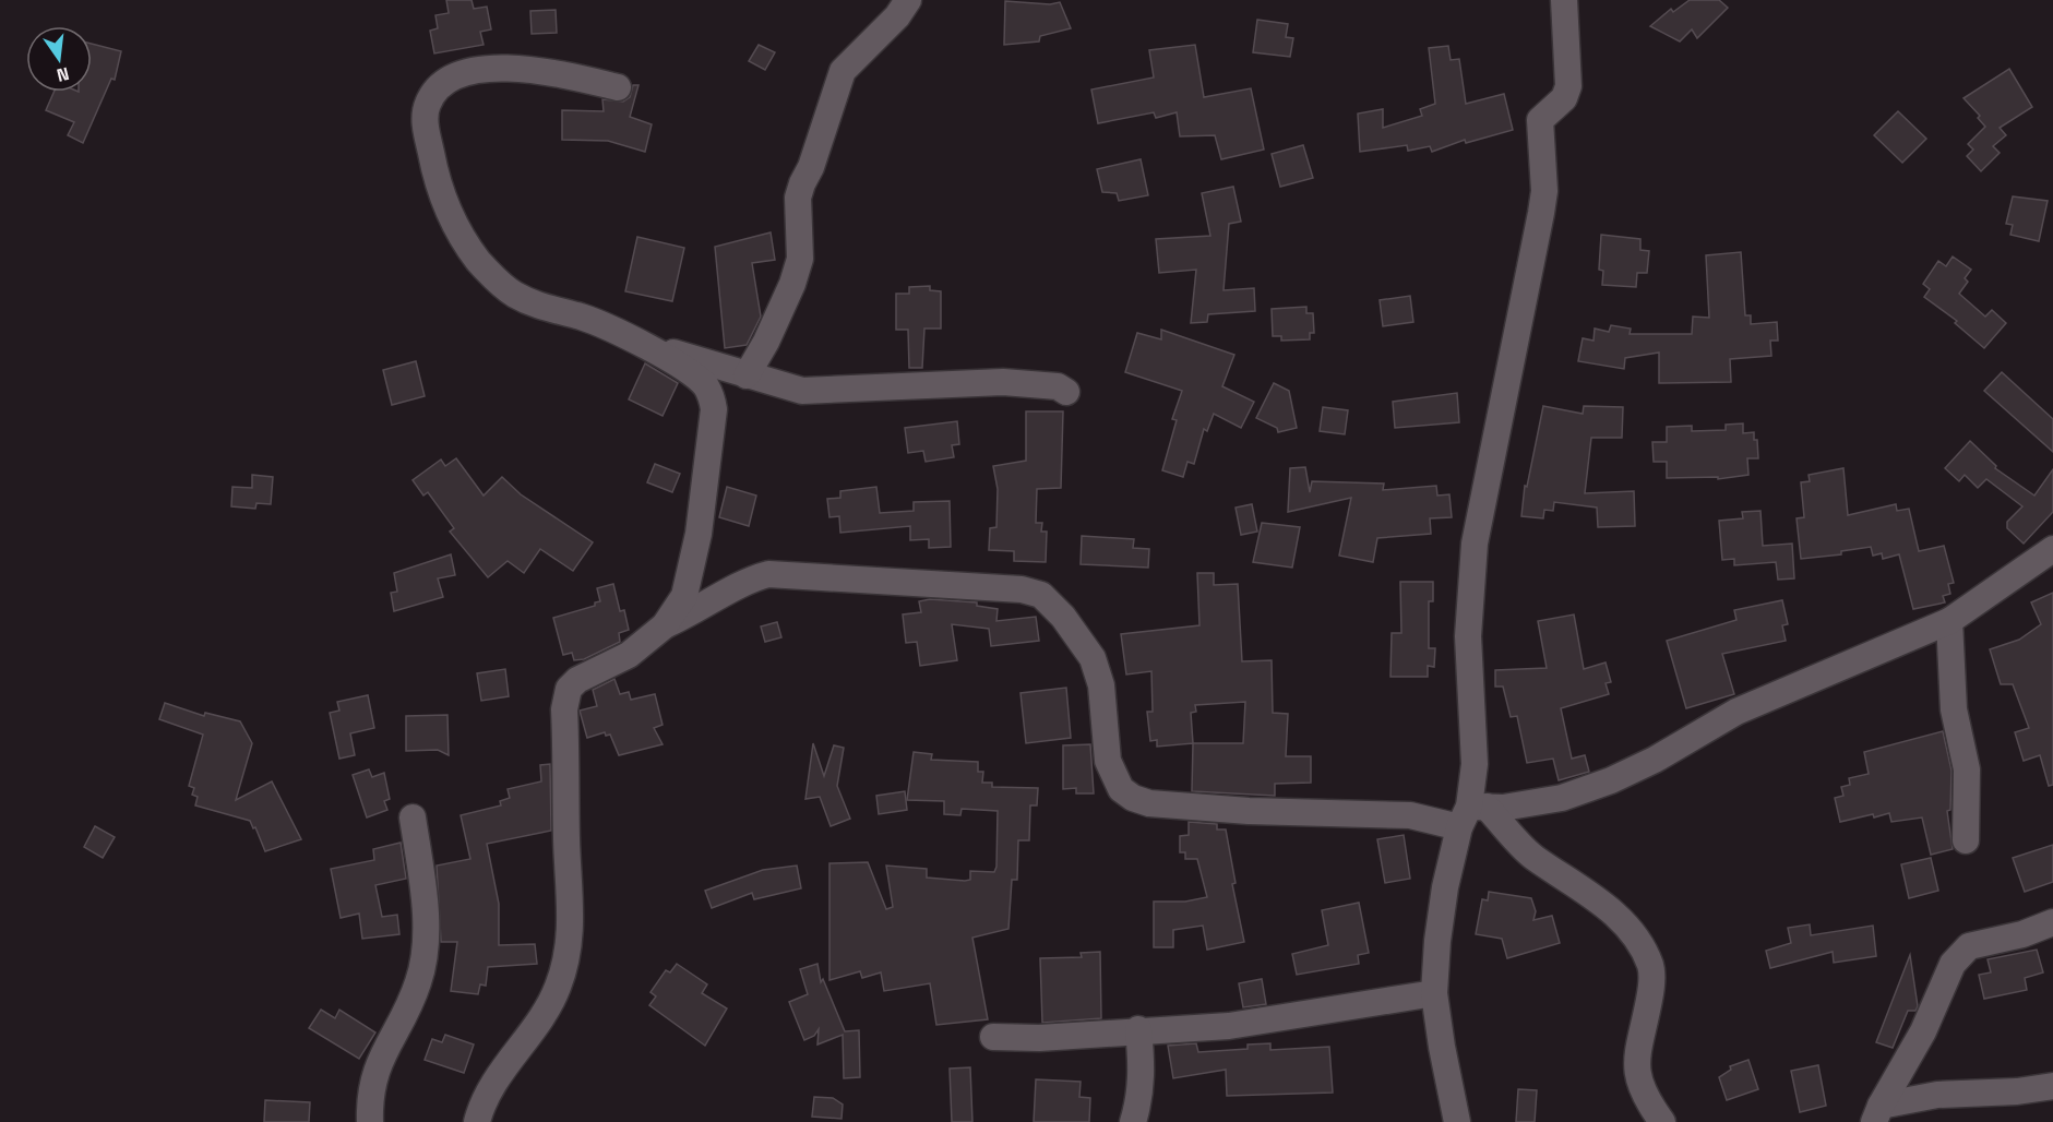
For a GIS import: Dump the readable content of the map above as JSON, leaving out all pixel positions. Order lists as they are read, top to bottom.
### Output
{
  "north": "bottom"
}
